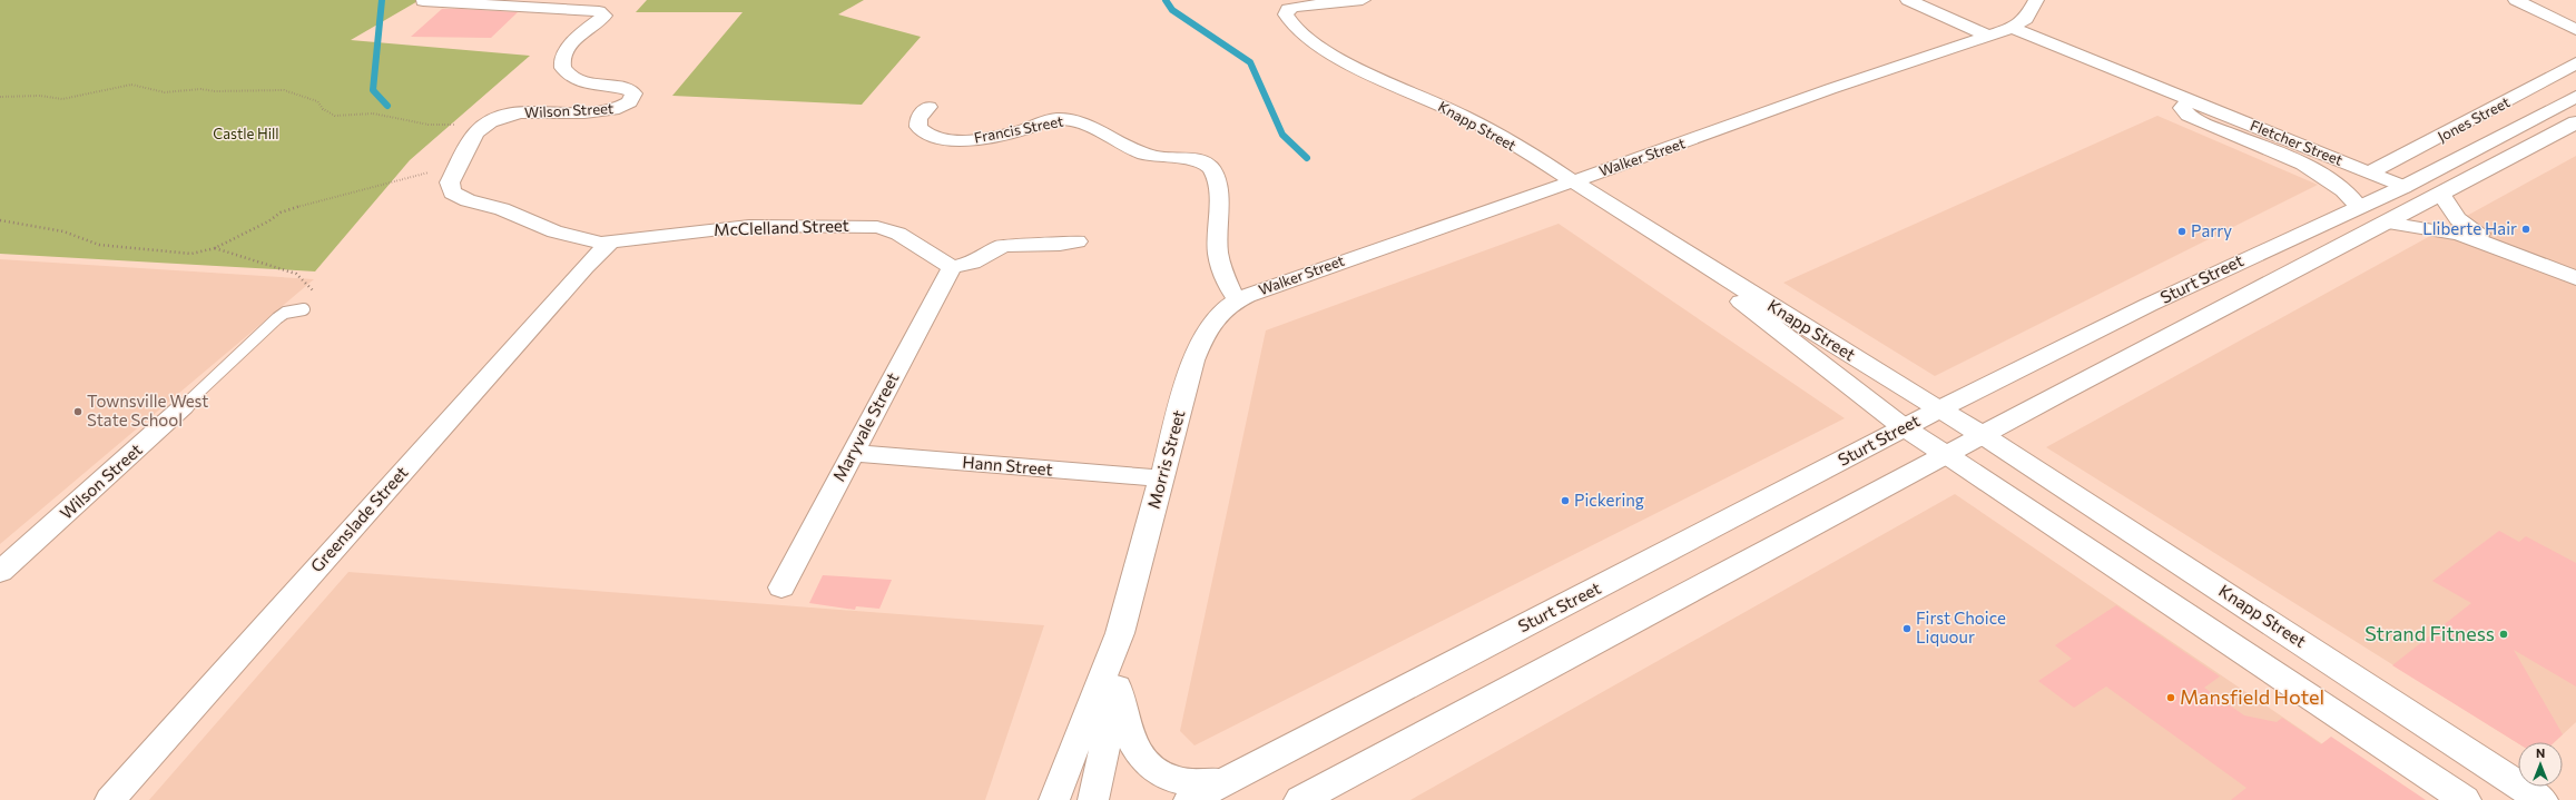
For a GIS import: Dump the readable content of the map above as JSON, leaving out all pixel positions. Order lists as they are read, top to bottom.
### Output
{
  "streets": {
    "main road": ["Knapp Street", "Sturt Street"],
    "street": [
      "Wilson Street",
      "Jones Street",
      "Francis Street",
      "Fletcher Street",
      "Walker Street",
      "McClelland Street",
      "Maryvale Street",
      "Morris Street",
      "Hann Street",
      "Greenslade Street"
    ]
  },
  "crossings": [
    ["Wilson Street", "McClelland Street"],
    ["Jones Street", "Fletcher Street"],
    ["Knapp Street", "Walker Street"],
    ["Knapp Street", "Sturt Street"],
    ["Francis Street", "Walker Street"],
    ["Francis Street", "Morris Street"],
    ["Fletcher Street", "Walker Street"],
    ["Fletcher Street", "Sturt Street"],
    ["Walker Street", "Morris Street"],
    ["McClelland Street", "Maryvale Street"],
    ["McClelland Street", "Greenslade Street"],
    ["Maryvale Street", "Hann Street"],
    ["Morris Street", "Hann Street"]
  ],
  "parks": ["Castle Hill"],
  "places": [
    "Lliberte Hair",
    "Parry",
    "Townsville West State School",
    "Pickering",
    "First Choice Liquour",
    "Strand Fitness",
    "Mansfield Hotel"
  ],
  "north": "top"
}
